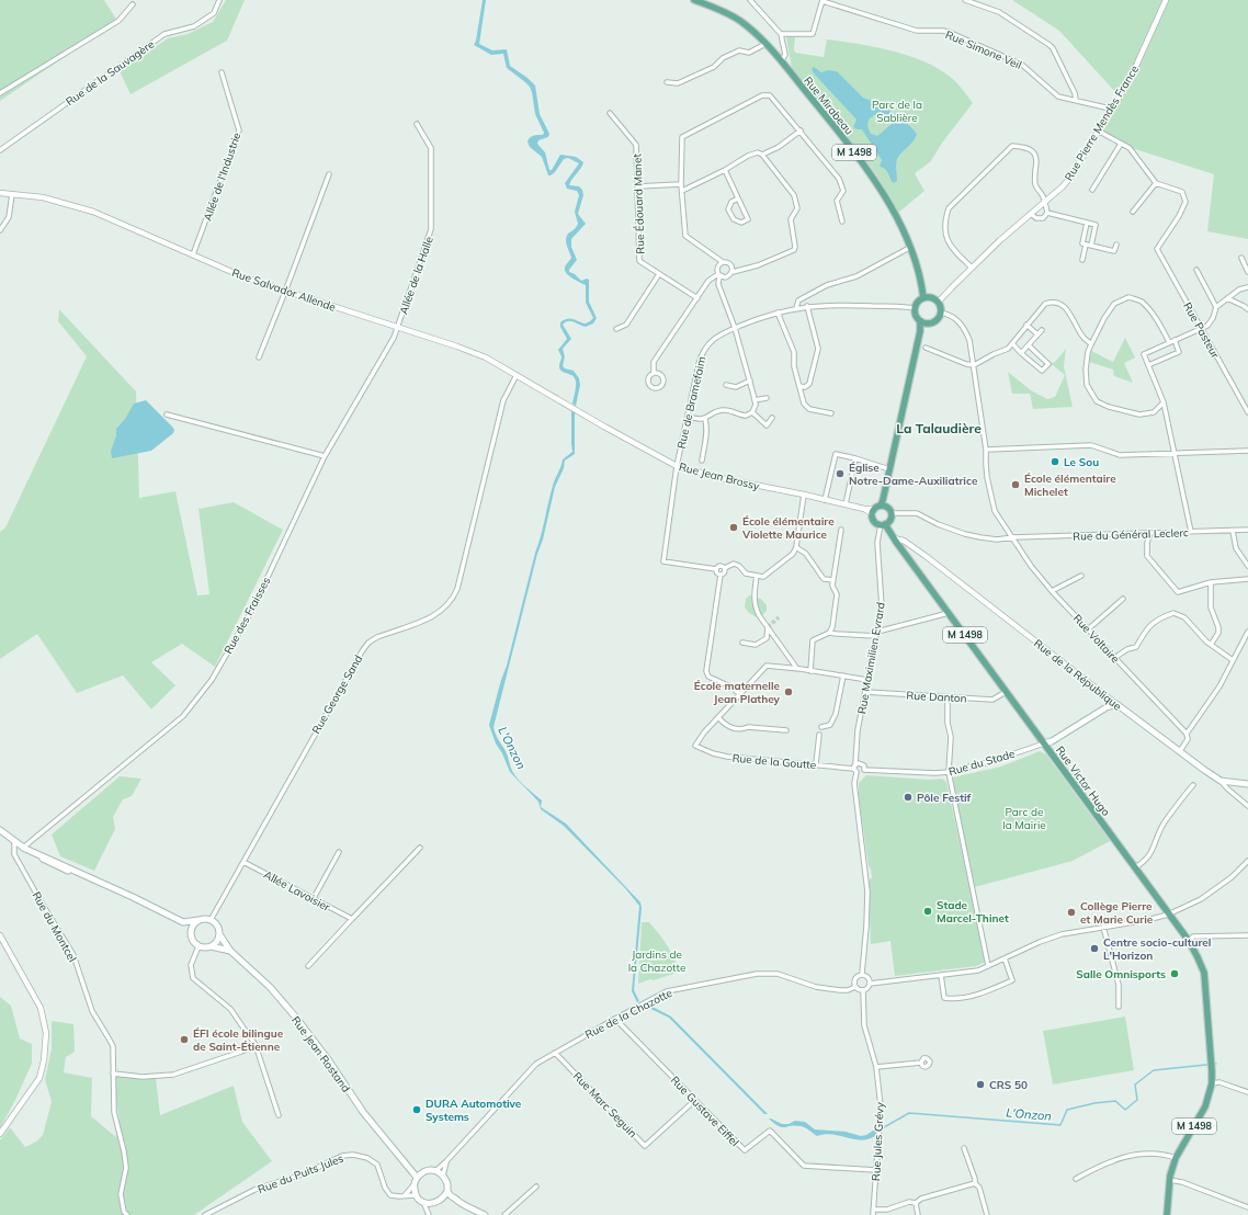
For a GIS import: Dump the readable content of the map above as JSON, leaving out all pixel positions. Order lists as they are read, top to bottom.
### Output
{
  "streets": {
    "main road": [
      "Rue Mirabeau",
      "M 1498",
      "Rue de la République",
      "Rue Victor Hugo",
      "Rue Jean Rostand"
    ],
    "street": [
      "Rue Simone Veil",
      "Rue de la Sauvagère",
      "Rue Pierre Mendès France",
      "Allée de l'Industrie",
      "Rue Édouard Manet",
      "Allée de la Halle",
      "Rue Salvador Allende",
      "Rue Pasteur",
      "Rue de Bramefaim",
      "Rue Jean Brossy",
      "Rue du Général Leclerc",
      "Rue des Fraisses",
      "Rue Voltaire",
      "Rue Maximilien Evrard",
      "Rue George Sand",
      "Rue Danton",
      "Rue de la Goutte",
      "Rue du Stade",
      "Allée Lavoisier",
      "Rue du Montcel",
      "Rue de la Chazotte",
      "Rue Marc Seguin",
      "Rue Gustave Eiffel",
      "Rue Jules Grévy",
      "Rue du Puits Jules"
    ]
  },
  "crossings": [
    ["Rue Simone Veil", "Rue Pierre Mendès France"],
    ["Rue Mirabeau", "Rue Pierre Mendès France"],
    ["Rue Mirabeau", "Rue de Bramefaim"],
    ["Rue Mirabeau", "Rue Voltaire"],
    ["Rue Pierre Mendès France", "Rue de Bramefaim"],
    ["Rue Pierre Mendès France", "Rue Voltaire"],
    ["M 1498", "Rue Jean Brossy"],
    ["M 1498", "Rue du Général Leclerc"],
    ["M 1498", "Rue Maximilien Evrard"],
    ["M 1498", "Rue Victor Hugo"],
    ["Allée de l'Industrie", "Rue Salvador Allende"],
    ["Allée de la Halle", "Rue Salvador Allende"],
    ["Allée de la Halle", "Rue des Fraisses"],
    ["Rue Salvador Allende", "Rue Jean Brossy"],
    ["Rue Salvador Allende", "Rue des Fraisses"],
    ["Rue Salvador Allende", "Rue George Sand"],
    ["Rue de Bramefaim", "Rue Jean Brossy"],
    ["Rue de Bramefaim", "Rue Voltaire"],
    ["Rue Jean Brossy", "Rue du Général Leclerc"],
    ["Rue Jean Brossy", "Rue Maximilien Evrard"],
    ["Rue Jean Brossy", "Rue George Sand"],
    ["Rue Jean Brossy", "Rue Victor Hugo"],
    ["Rue du Général Leclerc", "Rue Voltaire"],
    ["Rue du Général Leclerc", "Rue Maximilien Evrard"],
    ["Rue du Général Leclerc", "Rue Victor Hugo"],
    ["Rue Maximilien Evrard", "Rue Danton"],
    ["Rue Maximilien Evrard", "Rue de la Goutte"],
    ["Rue Maximilien Evrard", "Rue Victor Hugo"],
    ["Rue Maximilien Evrard", "Rue de la Chazotte"],
    ["Rue Maximilien Evrard", "Rue Jules Grévy"],
    ["Rue de la République", "Rue Victor Hugo"],
    ["Rue George Sand", "Allée Lavoisier"],
    ["Rue George Sand", "Rue Jean Rostand"],
    ["Rue Danton", "Rue Victor Hugo"],
    ["Rue du Stade", "Rue Victor Hugo"],
    ["Rue de la Chazotte", "Rue Jean Rostand"],
    ["Rue de la Chazotte", "Rue Marc Seguin"],
    ["Rue de la Chazotte", "Rue Gustave Eiffel"],
    ["Rue de la Chazotte", "Rue Jules Grévy"],
    ["Rue Marc Seguin", "Rue Gustave Eiffel"],
    ["Rue Gustave Eiffel", "Rue Jules Grévy"]
  ],
  "districts": ["La Talaudière"],
  "water": ["L'Onzon"],
  "parks": ["Parc de la Sablière", "Parc de la Mairie", "Jardins de la Chazotte"],
  "places": [
    "Le Sou",
    "Église Notre-Dame-Auxiliatrice",
    "École élémentaire Michelet",
    "École élémentaire Violette Maurice",
    "École maternelle Jean Plathey",
    "Pôle Festif",
    "Stade Marcel-Thinet",
    "Collège Pierre et Marie Curie",
    "Centre socio-culturel L'Horizon",
    "Salle Omnisports",
    "ÉFI école bilingue de Saint-Étienne",
    "CRS 50",
    "DURA Automotive Systems"
  ]
}
